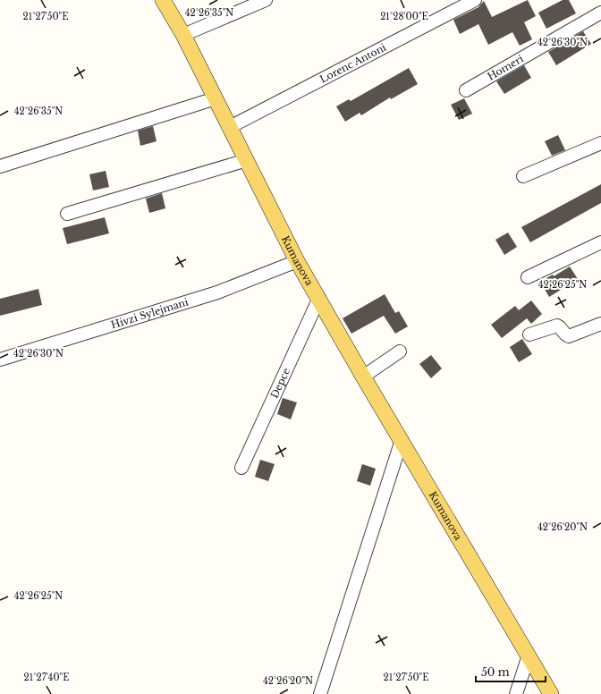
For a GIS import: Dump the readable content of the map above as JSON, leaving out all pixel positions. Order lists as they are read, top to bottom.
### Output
{
  "streets": {
    "main road": ["Kumanova"],
    "street": [
      "Lorenc Antoni",
      "Homeri",
      "Hivzi Sylejmani",
      "Depce"
    ]
  },
  "crossings": [
    ["Lorenc Antoni", "Kumanova"],
    ["Kumanova", "Hivzi Sylejmani"],
    ["Kumanova", "Depce"]
  ],
  "scale_bar": "50 m",
  "coordinates": [
    "42°26'35\"N",
    "21°27'50\"E",
    "21°28'00\"E",
    "42°26'30\"N",
    "42°26'25\"N",
    "42°26'20\"N",
    "21°27'40\"E"
  ]
}
